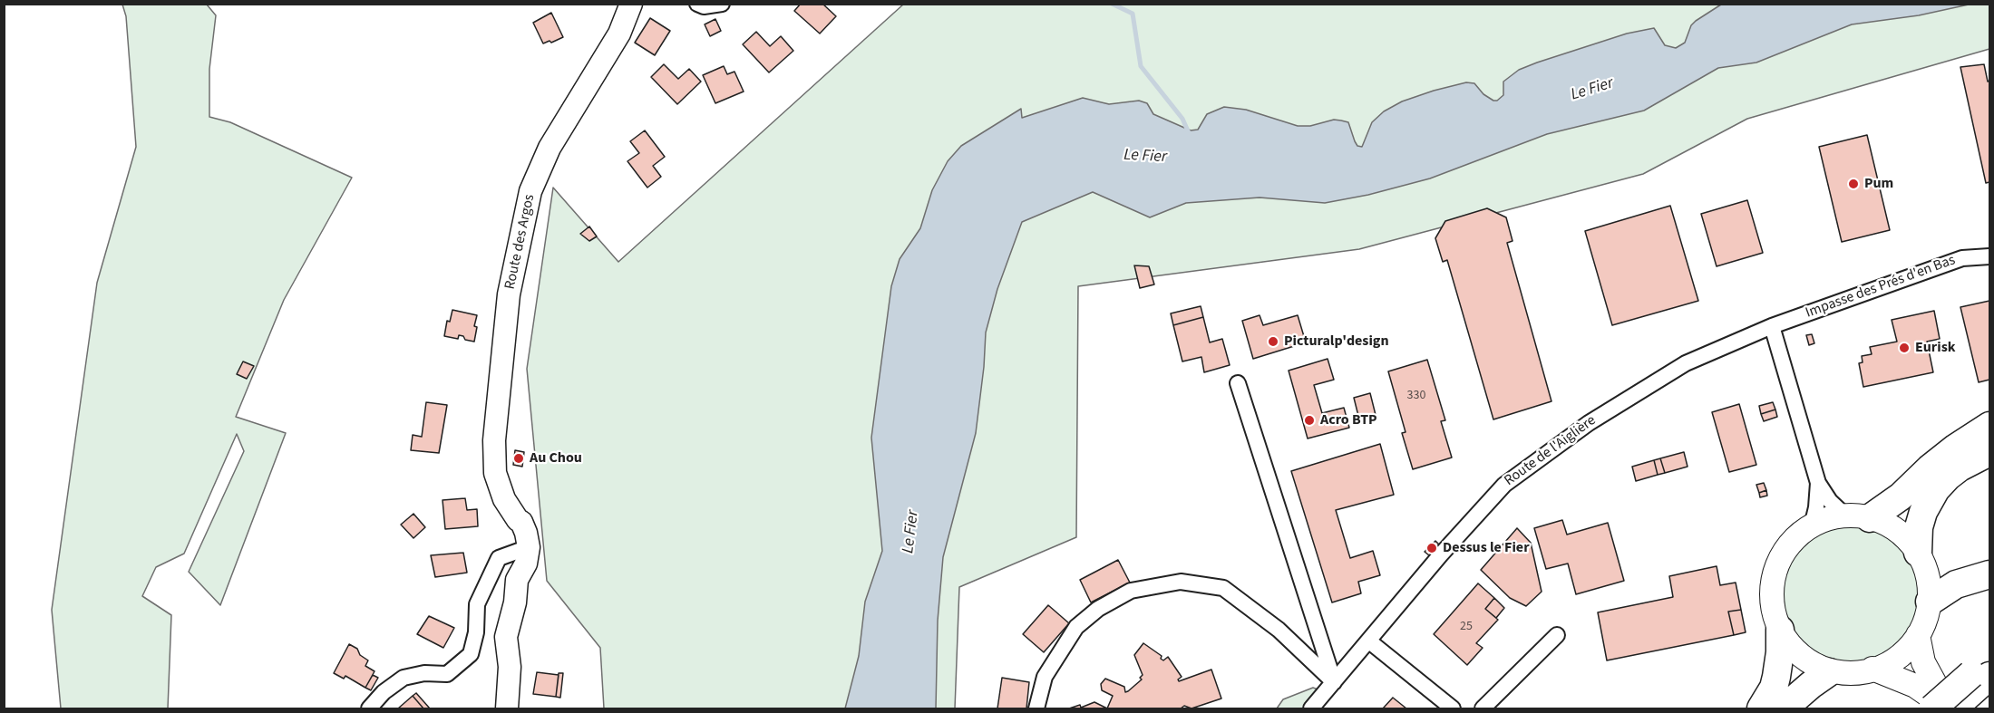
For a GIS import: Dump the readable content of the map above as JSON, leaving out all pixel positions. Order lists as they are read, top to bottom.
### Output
{
  "streets": {
    "street": ["Route des Argos", "Impasse des Prés d'en Bas", "Route de l'Aiglière"]
  },
  "crossings": [
    ["Impasse des Prés d'en Bas", "Route de l'Aiglière"]
  ],
  "water": ["Le Fier"],
  "places": [
    "Pum",
    "Picturalp'design",
    "Eurisk",
    "Acro BTP",
    "Au Chou",
    "Dessus le Fier"
  ],
  "house_numbers": ["330", "25"]
}
